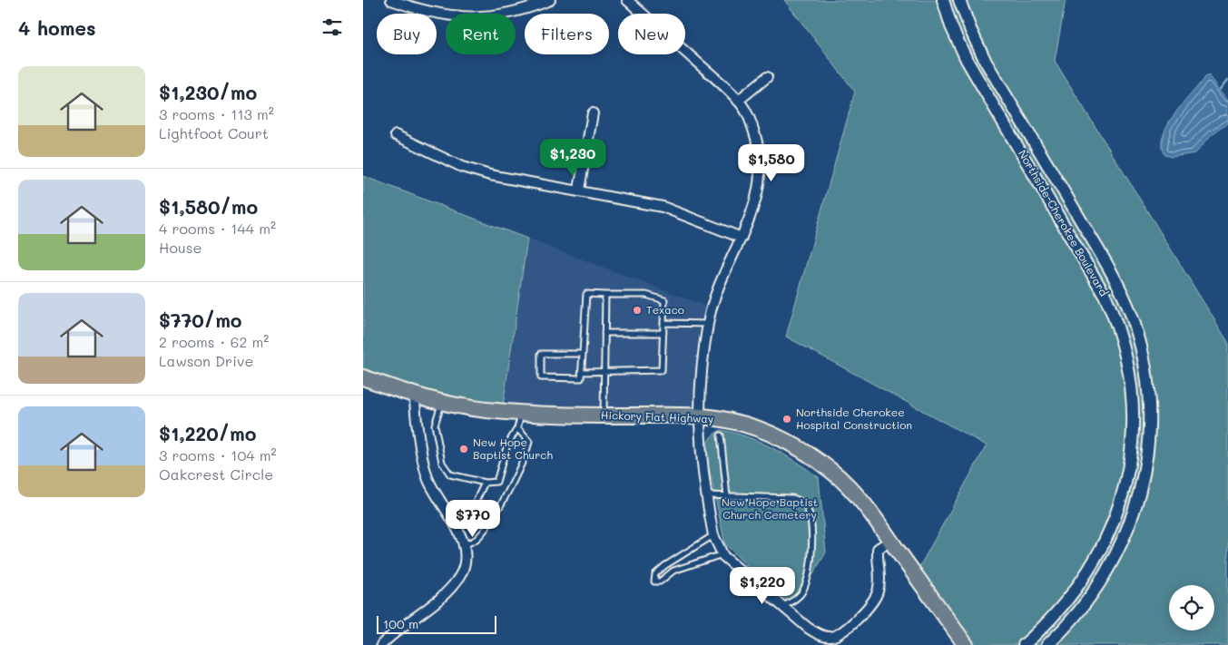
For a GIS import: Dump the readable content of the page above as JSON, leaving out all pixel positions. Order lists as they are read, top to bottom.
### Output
{
  "streets": {
    "main road": ["Hickory Flat Highway"],
    "street": ["Northside-Cherokee Boulevard"]
  },
  "parks": ["New Hope Baptist Church Cemetery"],
  "places": ["Texaco", "Northside Cherokee Hospital Construction", "New Hope Baptist Church"],
  "scale_bar": "100 m",
  "page": {
    "heading": "4 homes",
    "chip": [
      "Buy",
      "Rent",
      "Filters",
      "New"
    ],
    "list": [
      {
        "name": "$1,230/mo",
        "note": "3 rooms · 113 m² · Lightfoot Court"
      },
      {
        "name": "$1,580/mo",
        "note": "4 rooms · 144 m² · House"
      },
      {
        "name": "$770/mo",
        "note": "2 rooms · 62 m² · Lawson Drive"
      },
      {
        "name": "$1,220/mo",
        "note": "3 rooms · 104 m² · Oakcrest Circle"
      }
    ],
    "price": [
      "$1,230",
      "$1,580",
      "$770",
      "$1,220"
    ],
    "scale": "100 m"
  }
}
